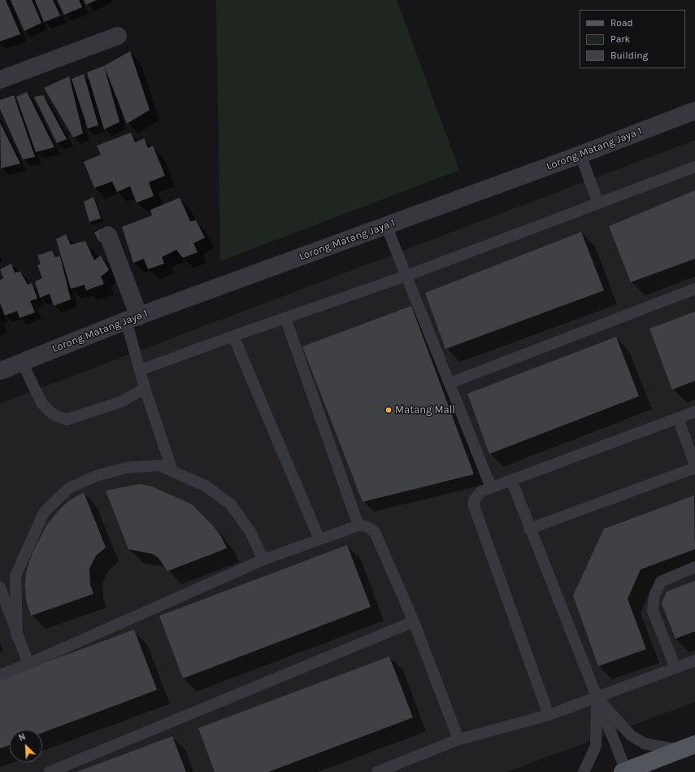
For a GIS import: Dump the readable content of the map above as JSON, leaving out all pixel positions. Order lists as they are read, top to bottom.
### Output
{
  "streets": {
    "street": ["Lorong Matang Jaya 1"]
  },
  "places": ["Matang Mall"],
  "legend": ["Road", "Park", "Building"],
  "north": "top left"
}
